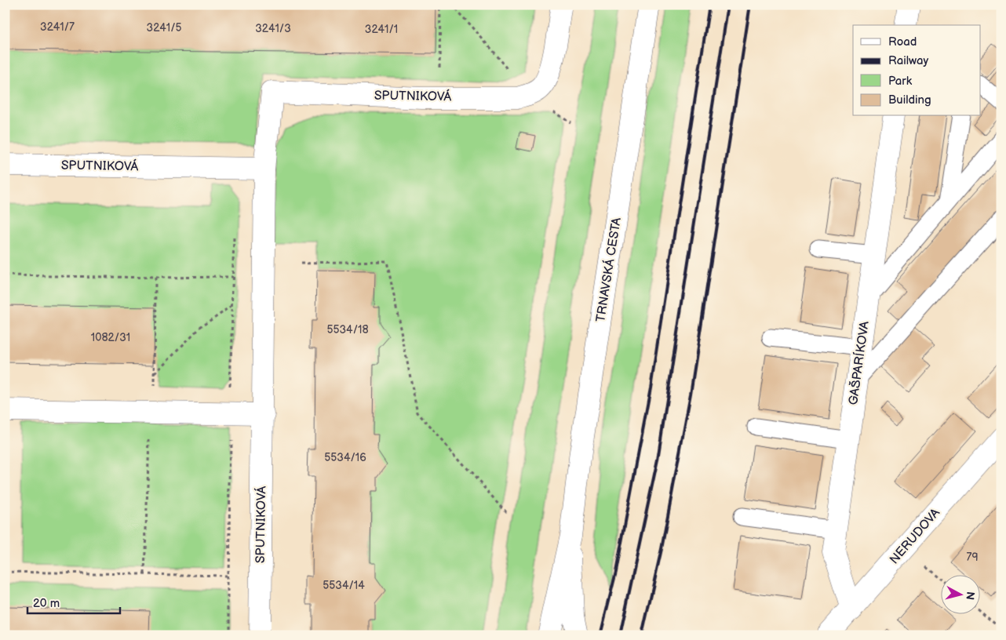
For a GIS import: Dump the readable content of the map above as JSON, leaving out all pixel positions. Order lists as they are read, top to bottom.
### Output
{
  "streets": {
    "street": [
      "SPUTNIKOVÁ",
      "TRNAVSKÁ CESTA",
      "GAŠPARÍKOVA",
      "NERUDOVA"
    ]
  },
  "crossings": [
    ["GAŠPARÍKOVA", "NERUDOVA"]
  ],
  "house_numbers": [
    "3241/7",
    "3241/5",
    "3241/3",
    "3241/1",
    "5534/18",
    "1082/31",
    "5534/16",
    "79",
    "5534/14"
  ],
  "legend": [
    "Road",
    "Railway",
    "Park",
    "Building"
  ],
  "scale_bar": "20 m",
  "north": "right"
}
